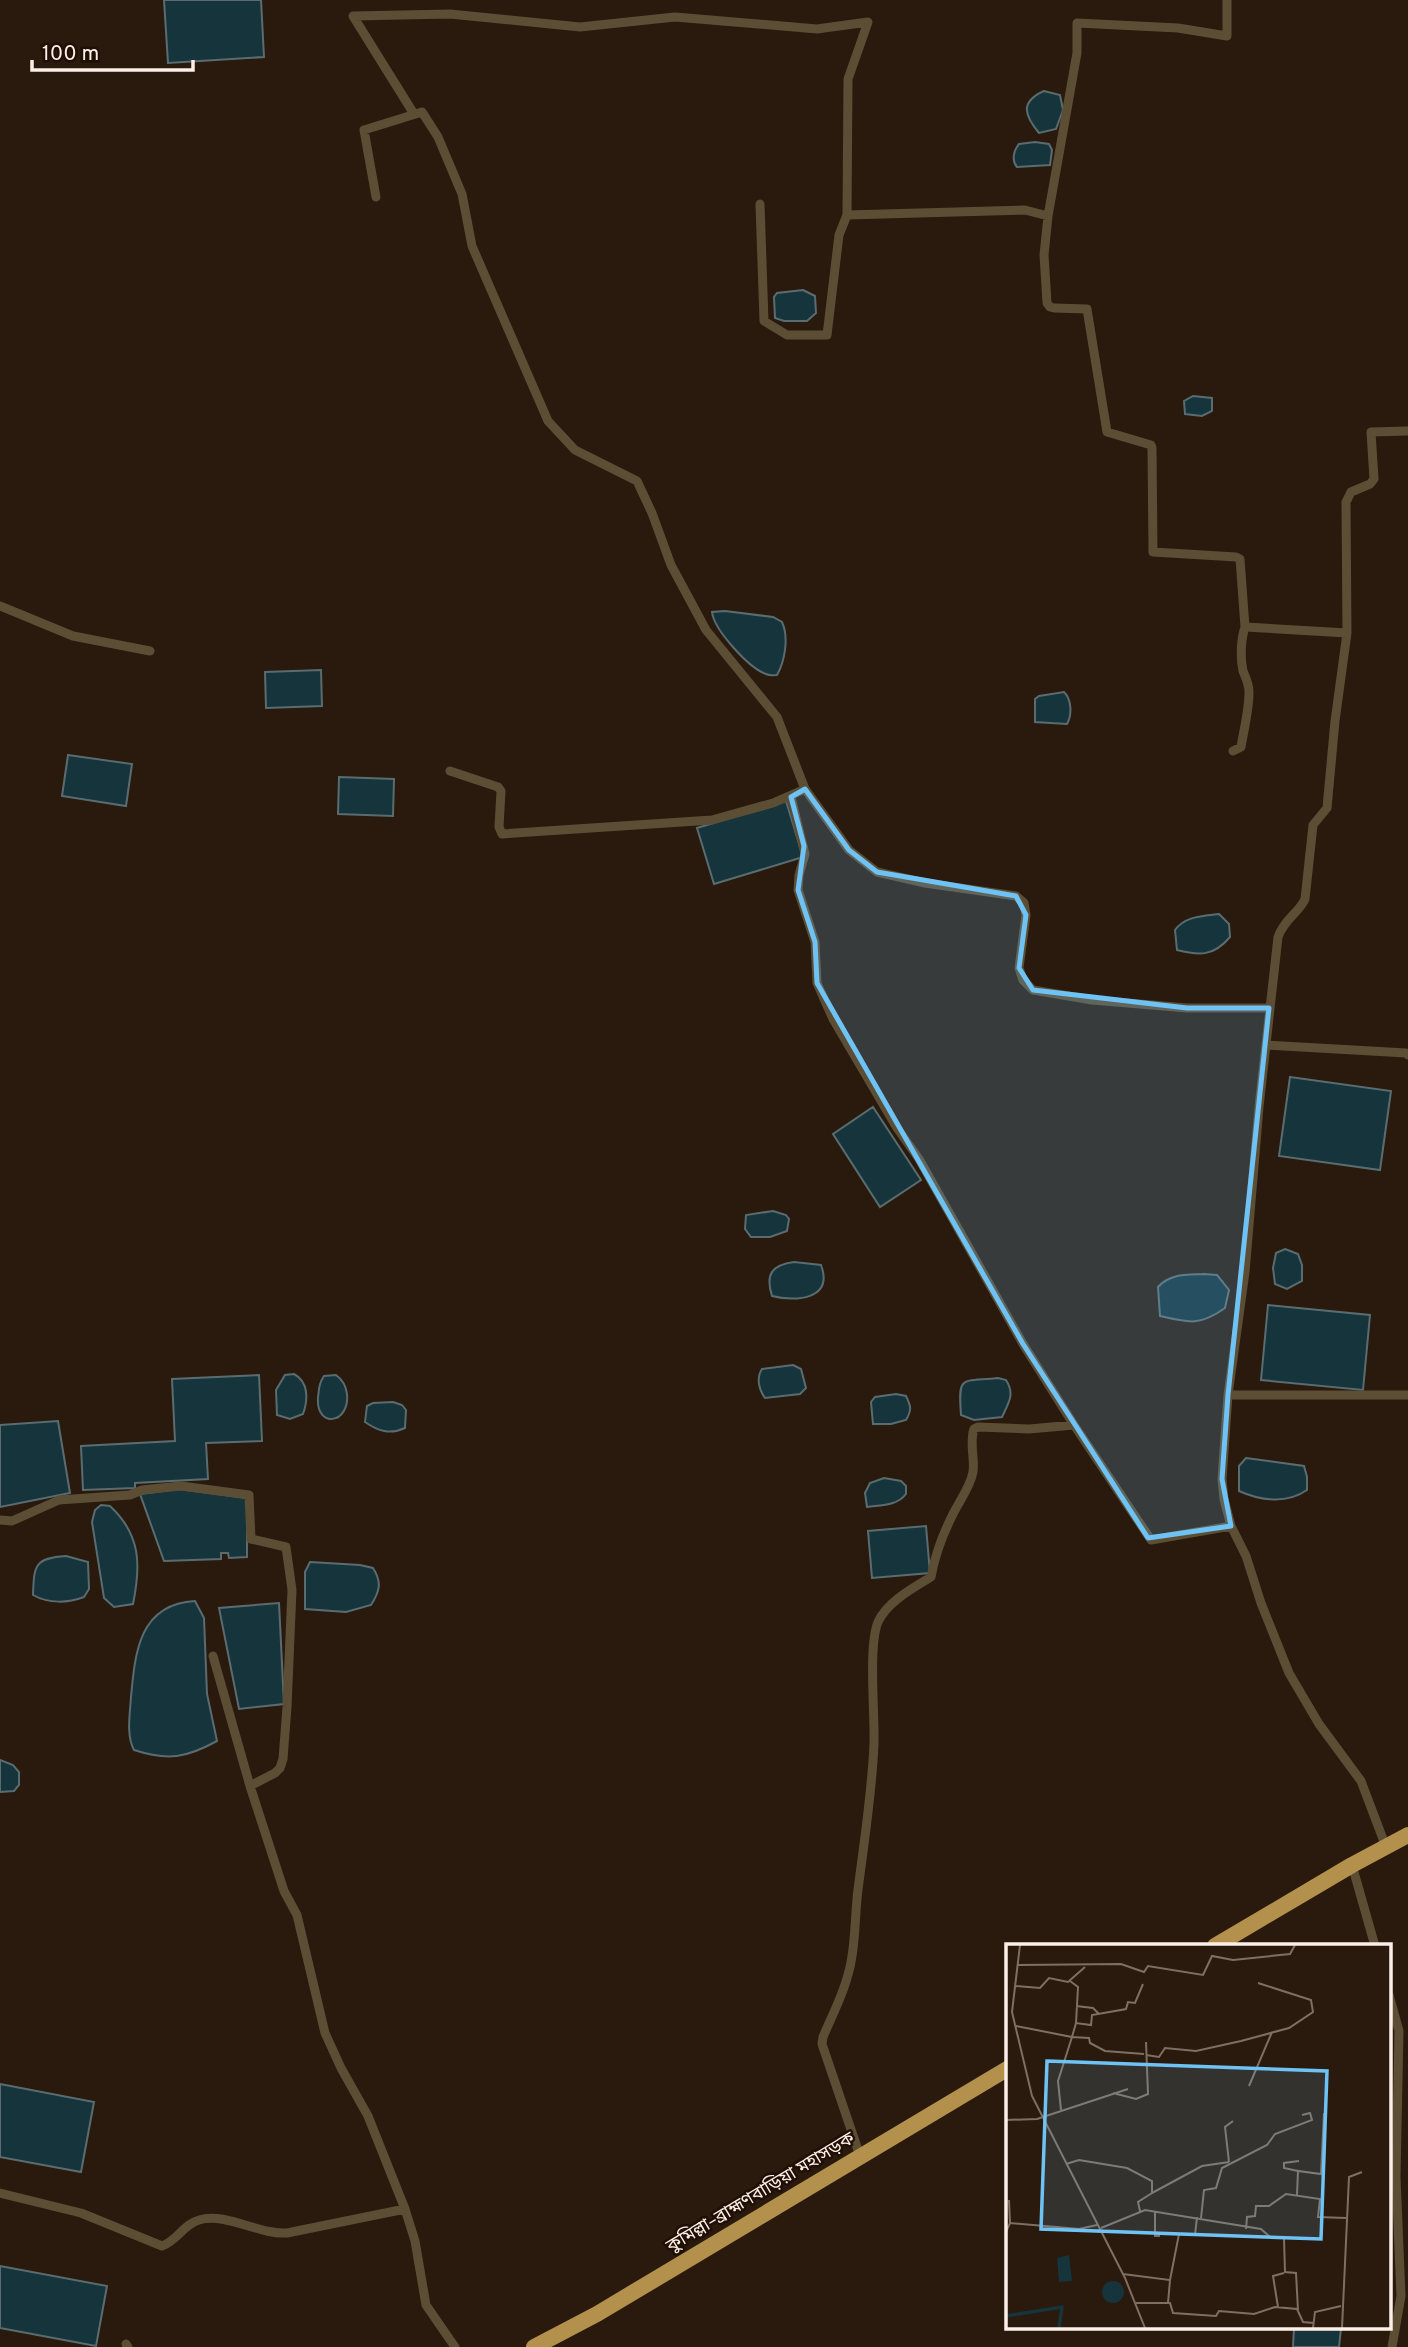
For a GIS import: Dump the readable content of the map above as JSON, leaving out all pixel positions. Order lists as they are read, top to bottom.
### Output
{
  "streets": {
    "highway": ["কুমিল্লা–ব্রাহ্মণবাড়িয়া মহাসড়ক"]
  },
  "scale_bar": "100 m"
}
